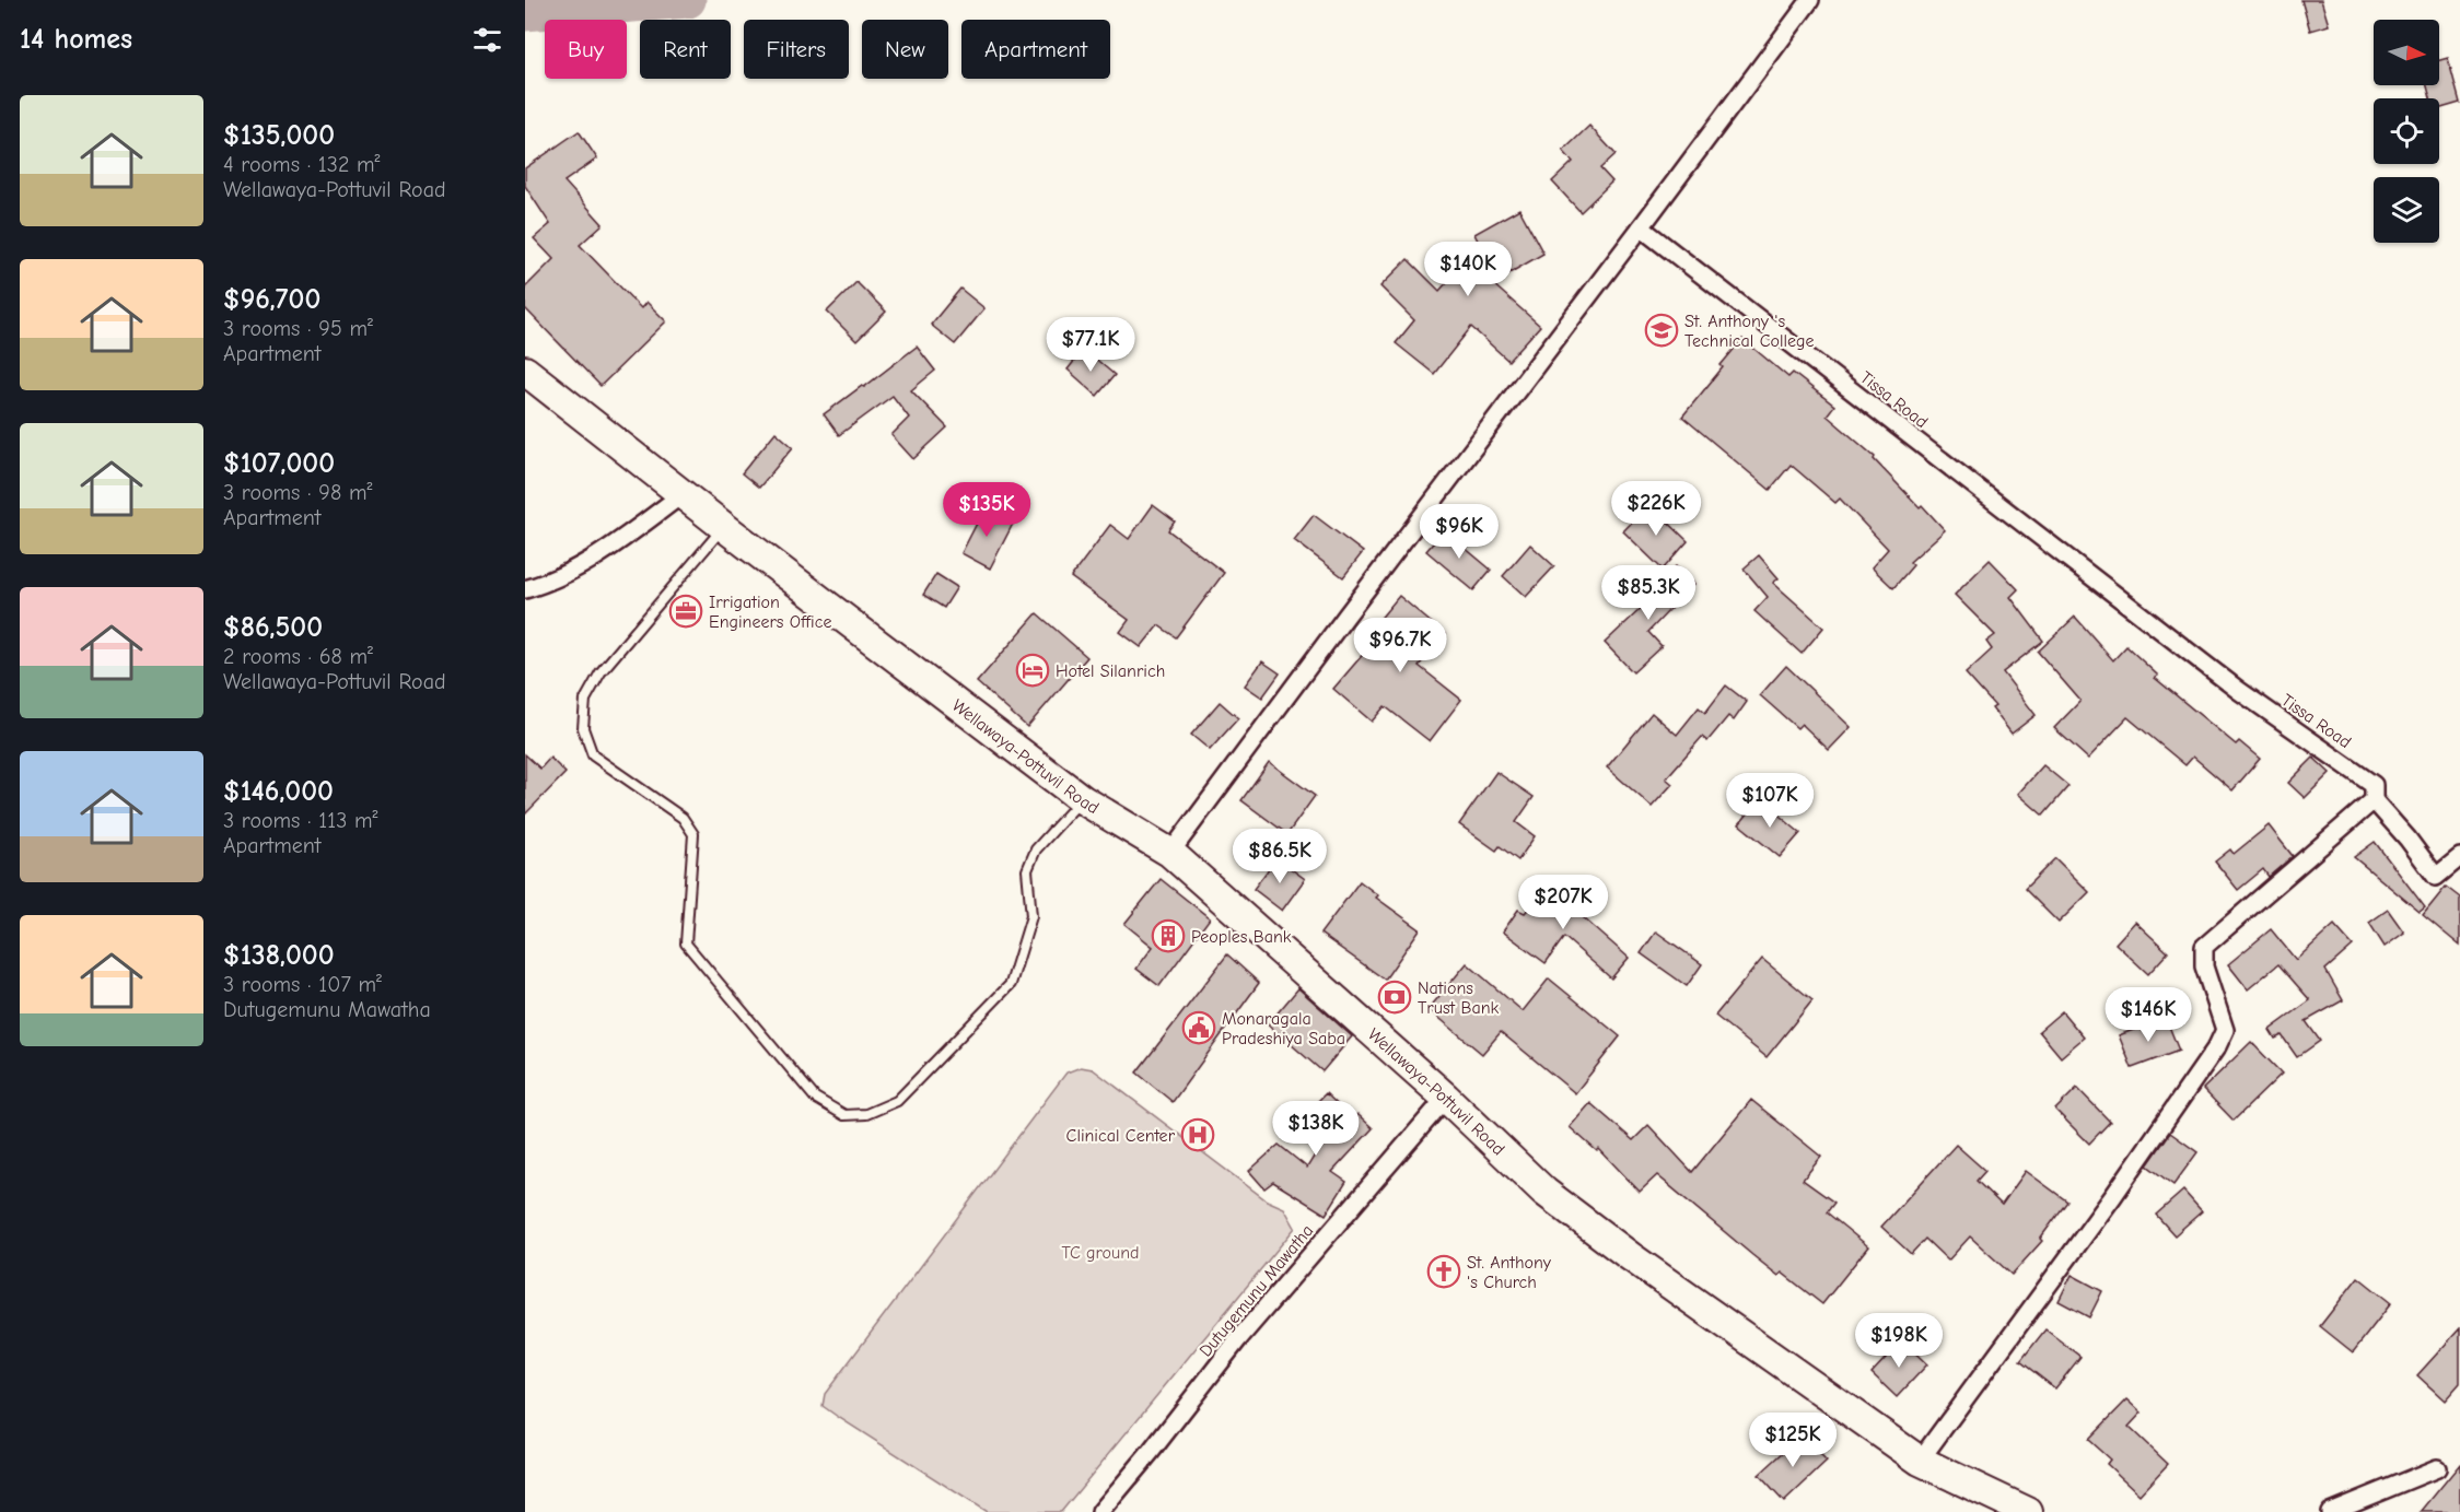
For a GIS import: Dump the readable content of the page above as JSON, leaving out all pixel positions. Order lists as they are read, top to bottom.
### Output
{
  "streets": {
    "highway": ["Wellawaya-Pottuvil Road"],
    "street": ["Tissa Road", "Dutugemunu Mawatha"]
  },
  "crossings": [
    ["Wellawaya-Pottuvil Road", "Dutugemunu Mawatha"]
  ],
  "parks": ["TC ground"],
  "places": {
    "school or university": ["St. Anthony 's Technical College"],
    "office": ["Irrigation Engineers Office"],
    "hotel": ["Hotel Silanrich"],
    "building": ["Peoples Bank"],
    "bank": ["Nations Trust Bank"],
    "public building": ["Monaragala Pradeshiya Saba"],
    "hospital": ["Clinical Center"],
    "church": ["St. Anthony 's Church"]
  },
  "north": "right",
  "page": {
    "heading": "14 homes",
    "chip": [
      "Buy",
      "Rent",
      "Filters",
      "New",
      "Apartment"
    ],
    "list": [
      {
        "name": "$135,000",
        "note": "4 rooms · 132 m² · Wellawaya-Pottuvil Road"
      },
      {
        "name": "$96,700",
        "note": "3 rooms · 95 m² · Apartment"
      },
      {
        "name": "$107,000",
        "note": "3 rooms · 98 m² · Apartment"
      },
      {
        "name": "$86,500",
        "note": "2 rooms · 68 m² · Wellawaya-Pottuvil Road"
      },
      {
        "name": "$146,000",
        "note": "3 rooms · 113 m² · Apartment"
      },
      {
        "name": "$138,000",
        "note": "3 rooms · 107 m² · Dutugemunu Mawatha"
      }
    ],
    "price": [
      "$140K",
      "$77.1K",
      "$226K",
      "$135K",
      "$96K",
      "$85.3K",
      "$96.7K",
      "$107K",
      "$86.5K",
      "$207K",
      "$146K",
      "$138K",
      "$198K",
      "$125K"
    ]
  }
}
